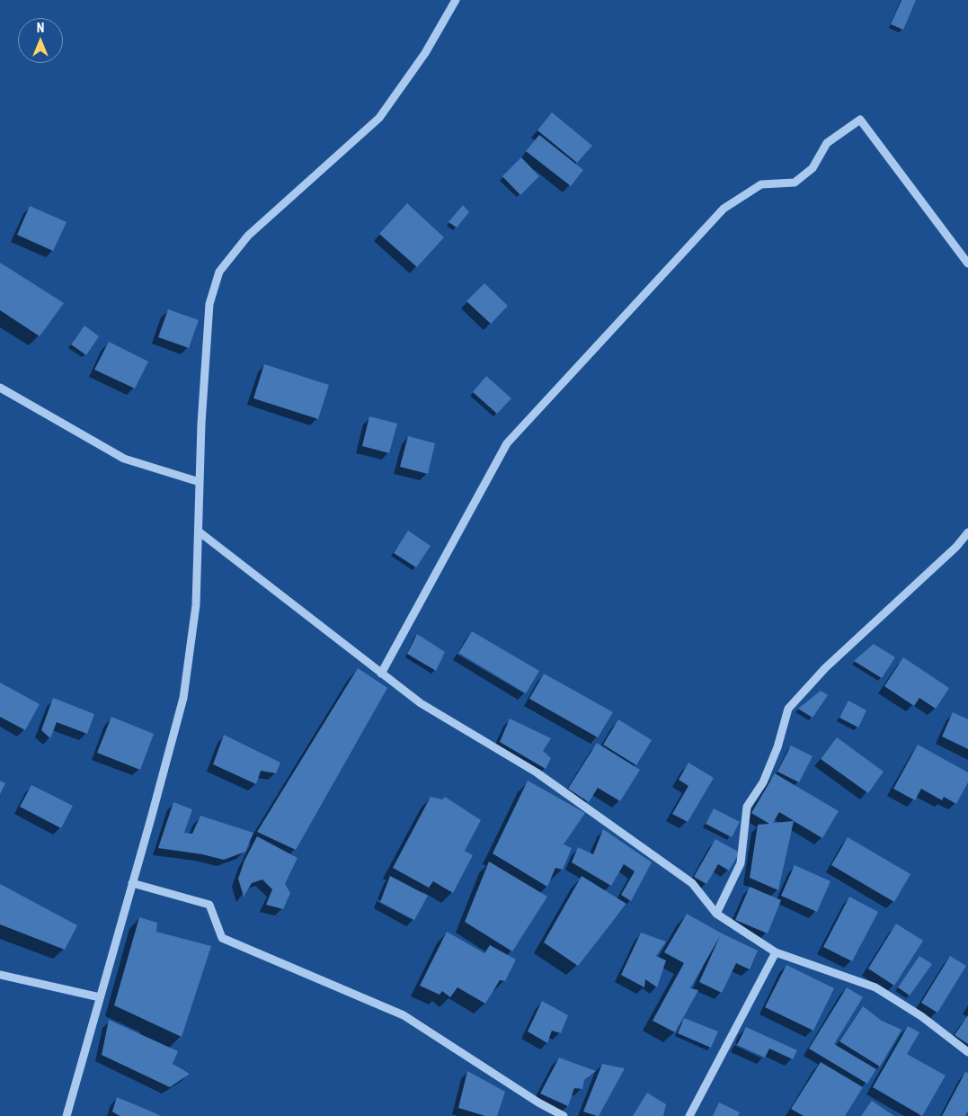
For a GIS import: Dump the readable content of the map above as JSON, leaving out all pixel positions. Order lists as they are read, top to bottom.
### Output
{
  "north": "top"
}
